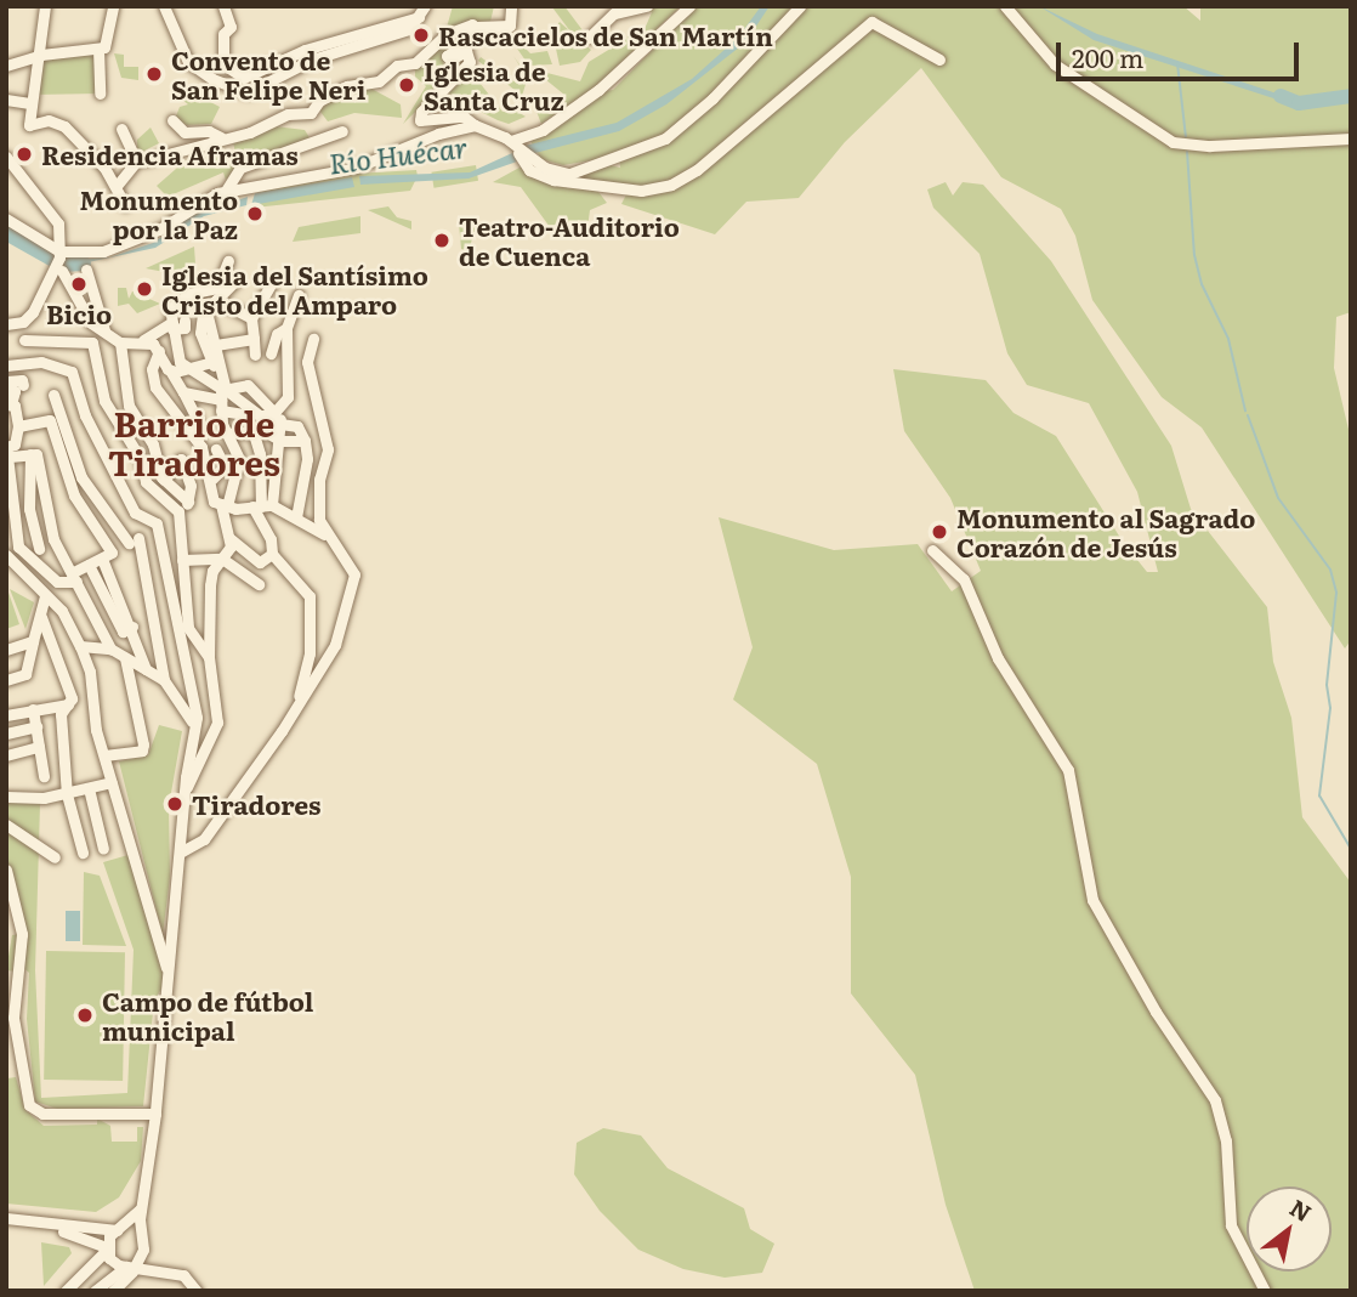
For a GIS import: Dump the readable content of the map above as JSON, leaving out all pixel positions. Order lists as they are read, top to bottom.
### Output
{
  "districts": ["Barrio de Tiradores"],
  "water": ["Río Huécar"],
  "places": [
    "Rascacielos de San Martín",
    "Convento de San Felipe Neri",
    "Iglesia de Santa Cruz",
    "Residencia Aframas",
    "Monumento por la Paz",
    "Teatro-Auditorio de Cuenca",
    "Bicio",
    "Iglesia del Santísimo Cristo del Amparo",
    "Monumento al Sagrado Corazón de Jesús",
    "Tiradores",
    "Campo de fútbol municipal"
  ],
  "scale_bar": "200 m",
  "north": "top right"
}
